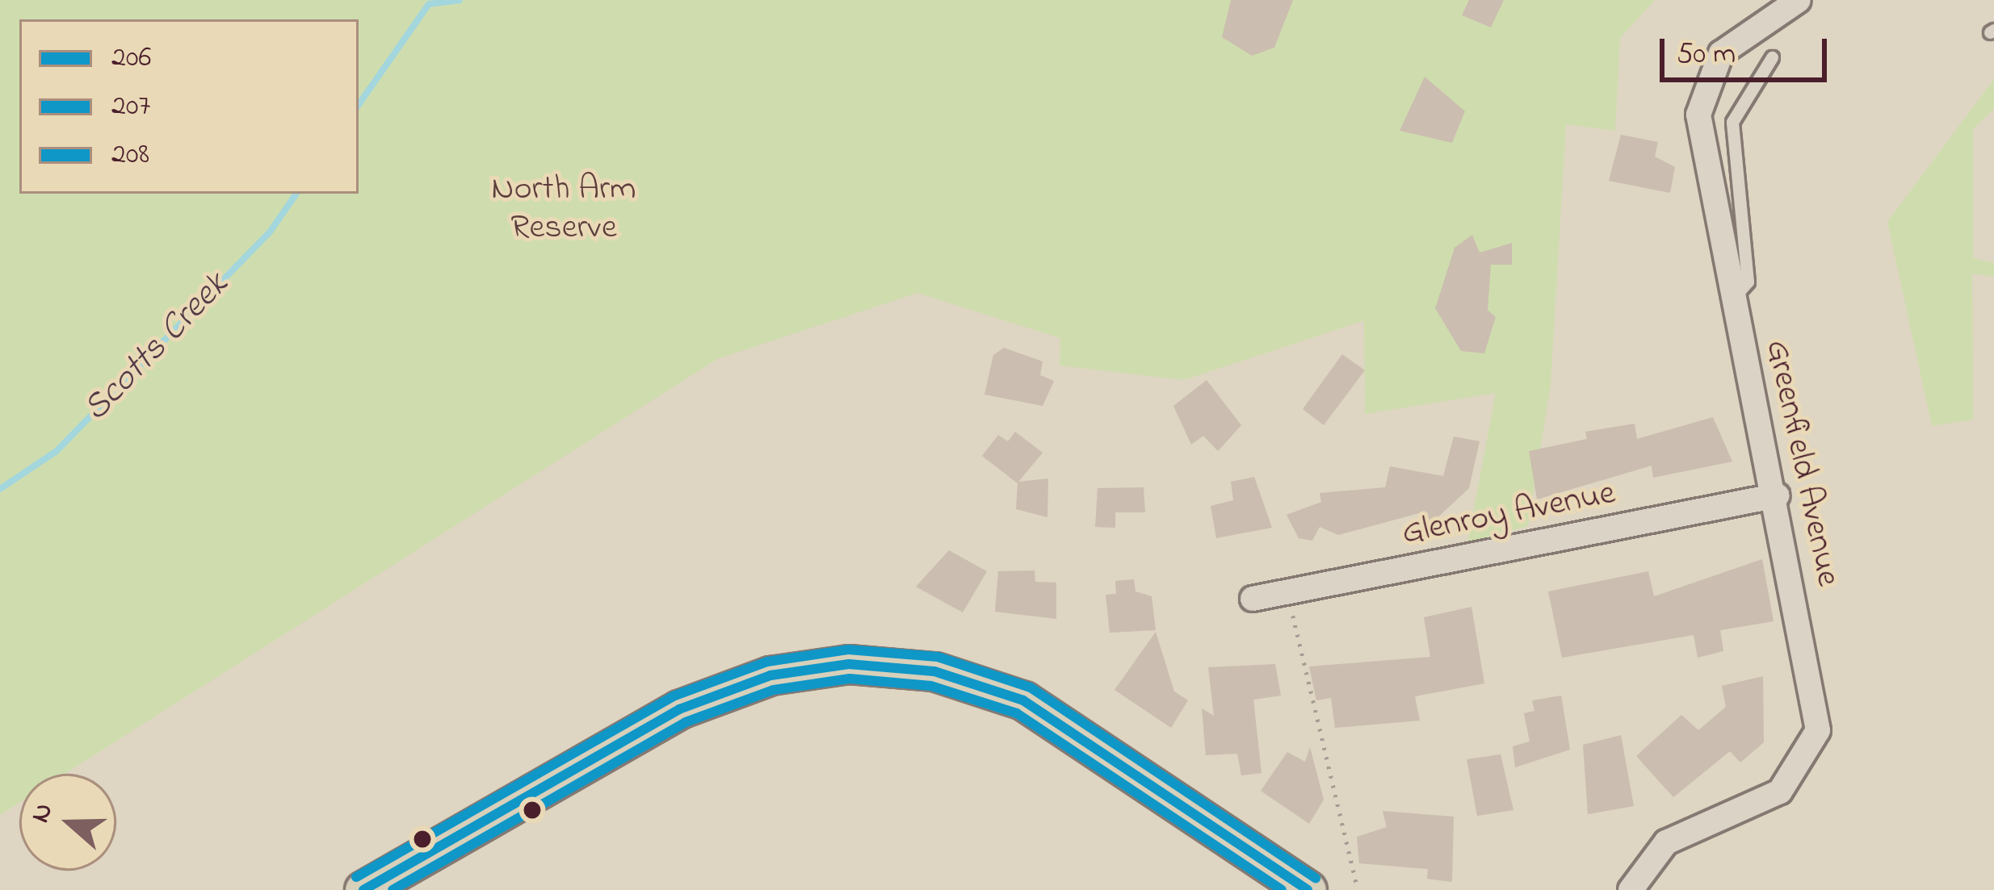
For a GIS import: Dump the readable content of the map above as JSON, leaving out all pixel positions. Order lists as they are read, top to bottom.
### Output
{
  "streets": {
    "street": ["Greenfield Avenue", "Glenroy Avenue"]
  },
  "crossings": [
    ["Greenfield Avenue", "Glenroy Avenue"]
  ],
  "water": ["Scotts Creek"],
  "parks": ["North Arm Reserve"],
  "lines": ["transit line 208", "transit line 206", "transit line 207"],
  "legend": ["206", "207", "208"],
  "scale_bar": "50 m",
  "north": "left"
}
